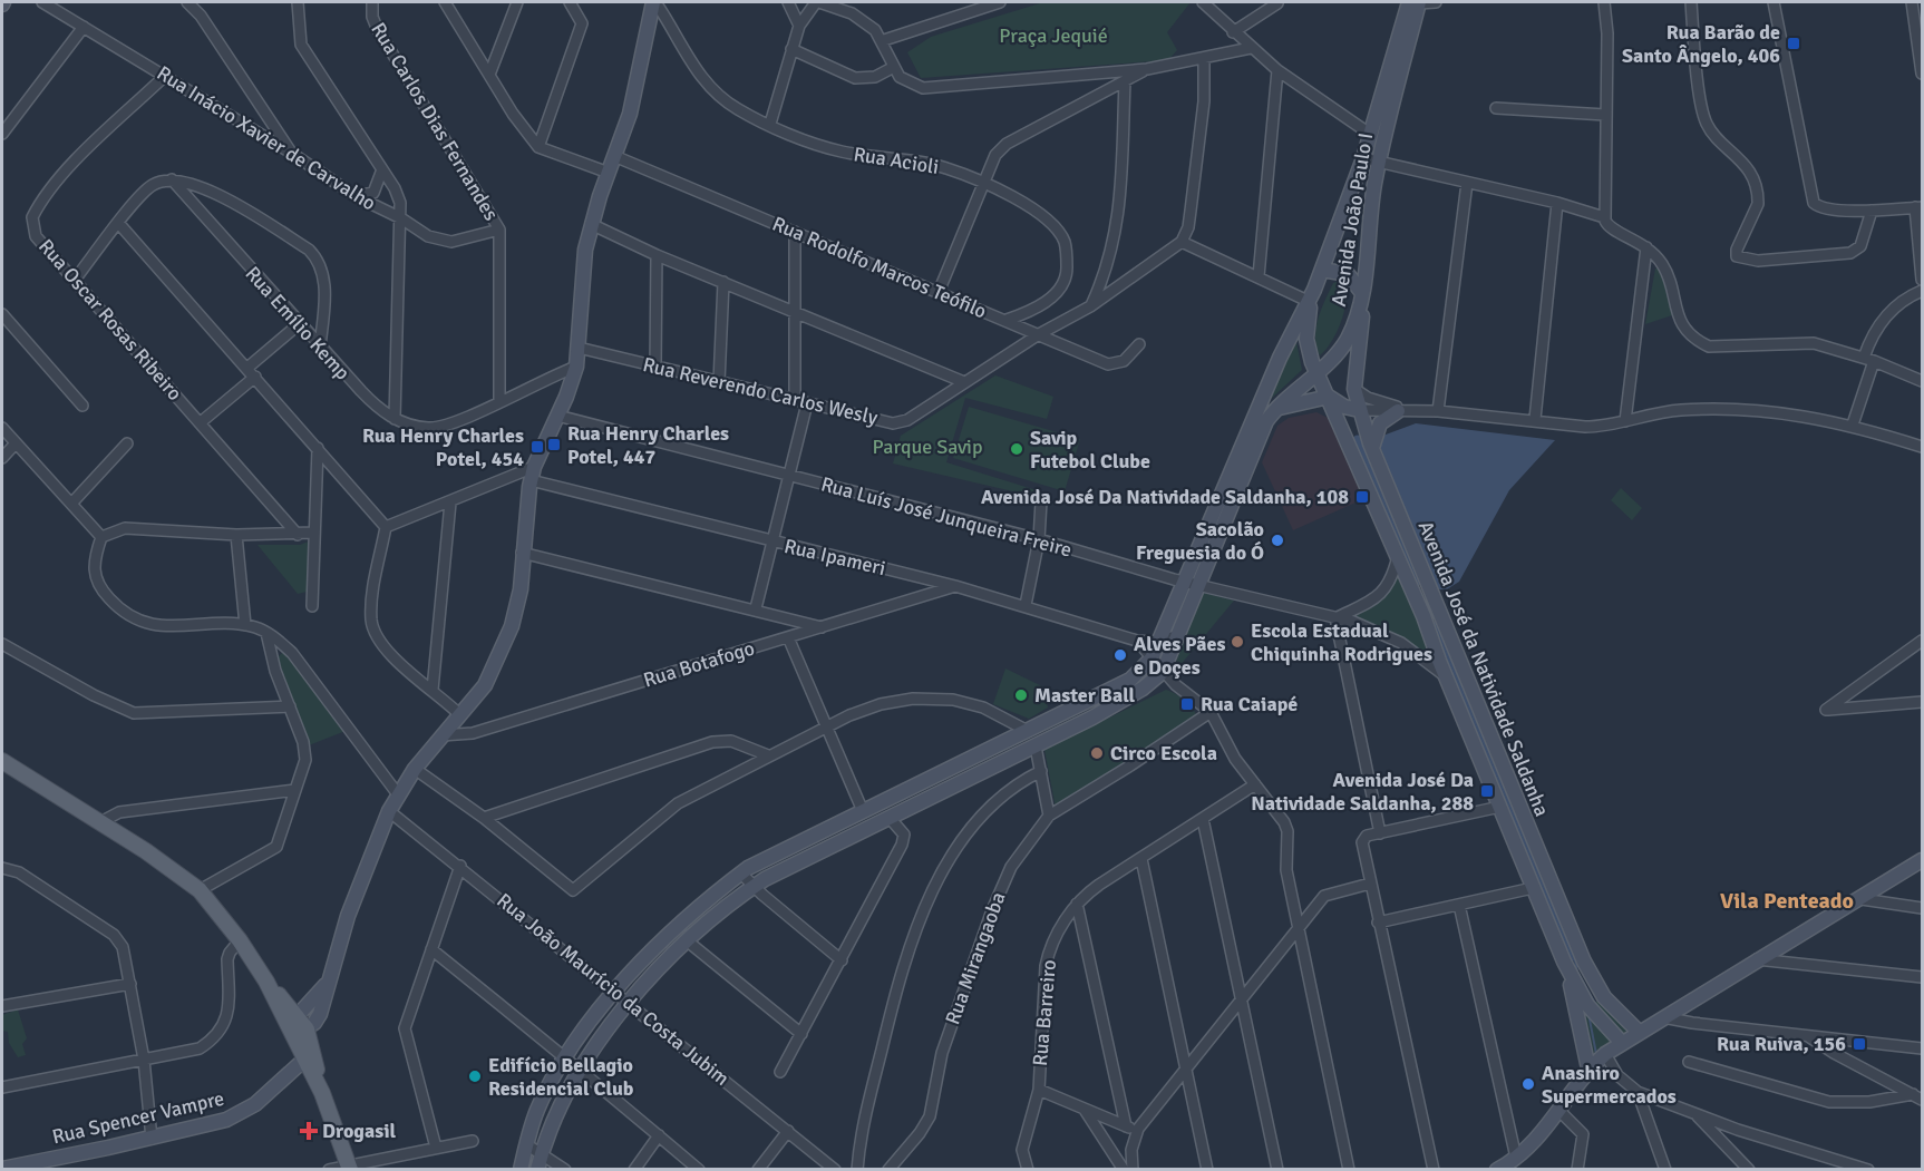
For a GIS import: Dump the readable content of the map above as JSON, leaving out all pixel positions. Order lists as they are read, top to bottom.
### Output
{
  "streets": {
    "street": [
      "Rua Carlos Dias Fernandes",
      "Rua Inácio Xavier de Carvalho",
      "Rua Acioli",
      "Avenida João Paulo I",
      "Rua Rodolfo Marcos Teófilo",
      "Rua Oscar Rosas Ribeiro",
      "Rua Emílio Kemp",
      "Rua Reverendo Carlos Wesly",
      "Rua Luís José Junqueira Freire",
      "Rua Ipameri",
      "Rua Botafogo",
      "Avenida José da Natividade Saldanha",
      "Rua Mirangaoba",
      "Rua João Maurício da Costa Jubim",
      "Rua Barreiro",
      "Rua Spencer Vampre"
    ]
  },
  "crossings": [
    ["Rua Carlos Dias Fernandes", "Rua Inácio Xavier de Carvalho"],
    ["Rua Carlos Dias Fernandes", "Rua Emílio Kemp"],
    ["Rua Inácio Xavier de Carvalho", "Rua Oscar Rosas Ribeiro"],
    ["Rua Acioli", "Rua Rodolfo Marcos Teófilo"],
    ["Avenida João Paulo I", "Rua Luís José Junqueira Freire"],
    ["Avenida João Paulo I", "Rua Ipameri"],
    ["Avenida João Paulo I", "Avenida José da Natividade Saldanha"],
    ["Rua Rodolfo Marcos Teófilo", "Rua Reverendo Carlos Wesly"],
    ["Rua Luís José Junqueira Freire", "Avenida José da Natividade Saldanha"],
    ["Rua Ipameri", "Rua Botafogo"]
  ],
  "districts": ["Vila Penteado"],
  "parks": ["Praça Jequié", "Parque Savip"],
  "places": {
    "transit": [
      "Rua Barão de Santo Ângelo, 406",
      "Rua Henry Charles Potel, 447",
      "Rua Henry Charles Potel, 454",
      "Avenida José Da Natividade Saldanha, 108",
      "Rua Caiapé",
      "Avenida José Da Natividade Saldanha, 288",
      "Rua Ruiva, 156"
    ],
    "other": [
      "Savip Futebol Clube",
      "Sacolão Freguesia do Ó",
      "Escola Estadual Chiquinha Rodrigues",
      "Alves Pães e Doçes",
      "Master Ball",
      "Circo Escola",
      "Edifício Bellagio Residencial Club",
      "Anashiro Supermercados"
    ],
    "health": ["Drogasil"]
  }
}
